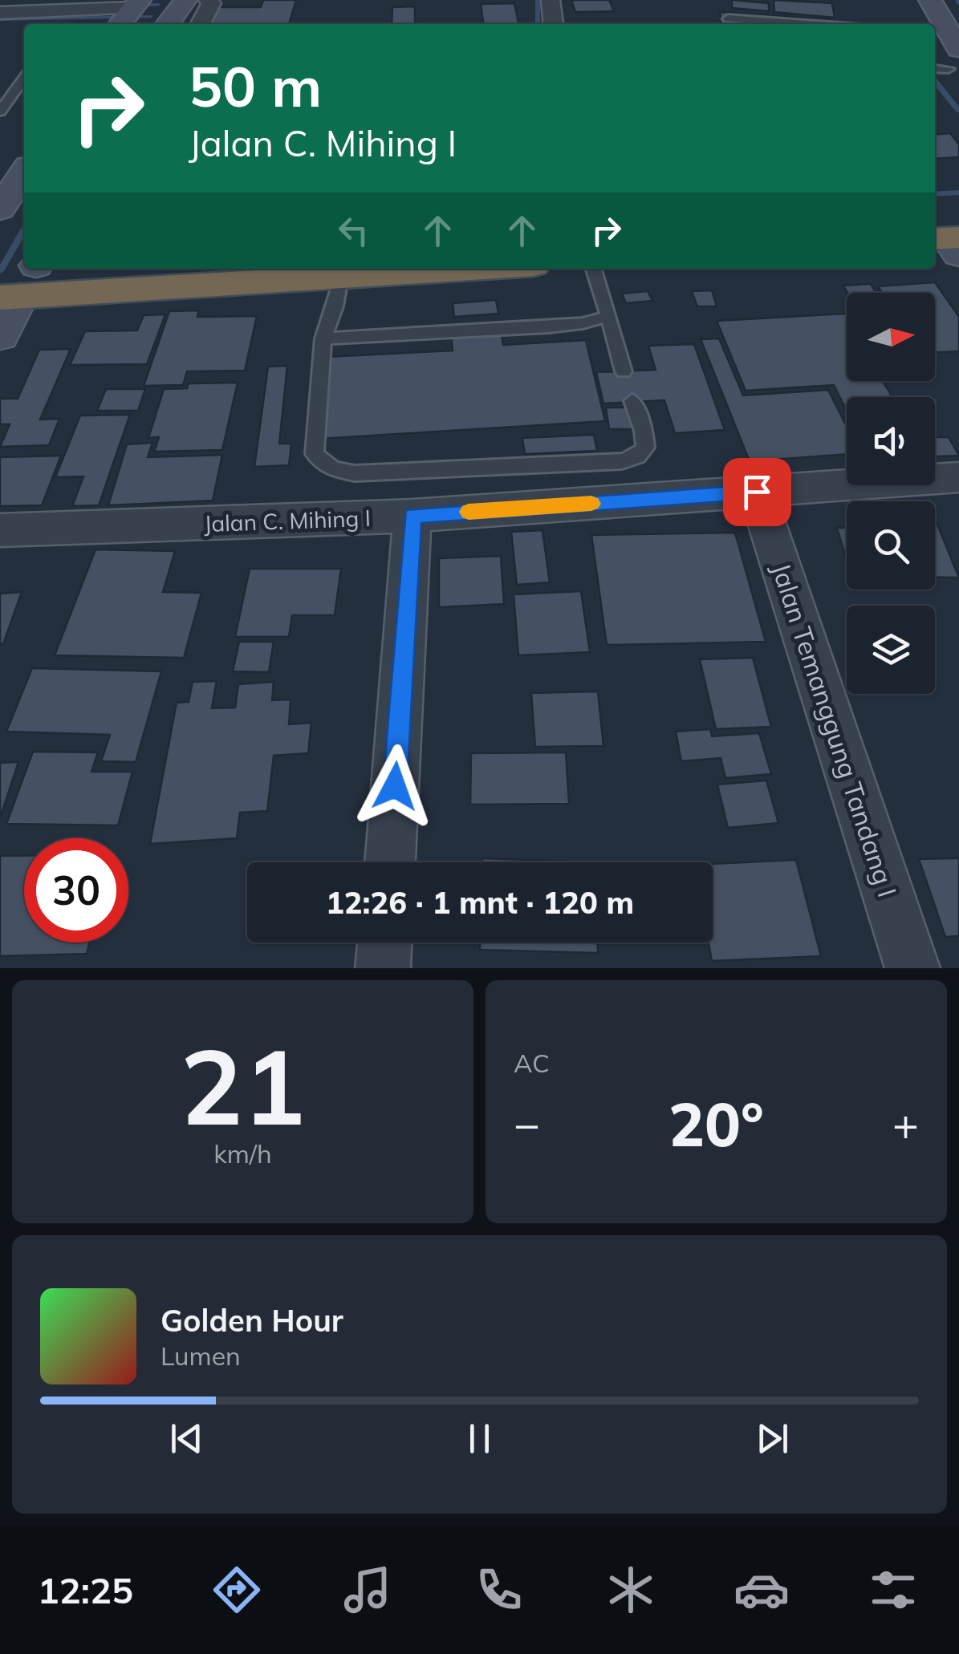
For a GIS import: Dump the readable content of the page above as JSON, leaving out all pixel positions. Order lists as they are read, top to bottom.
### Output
{
  "streets": {
    "street": ["Jalan C. Mihing I", "Jalan Temanggung Tandang I"]
  },
  "crossings": [
    ["Jalan C. Mihing I", "Jalan Temanggung Tandang I"]
  ],
  "north": "right",
  "page": {
    "turn": ["50 m", "Jalan C. Mihing I"],
    "limit": "30",
    "trip": "12:26 · 1 mnt · 120 m",
    "tile": [
      ["21", "km/h"],
      "AC"
    ],
    "heat": ["−", "20°", "+"],
    "song": ["Golden Hour", "Lumen"],
    "tabs": "12:25"
  }
}
